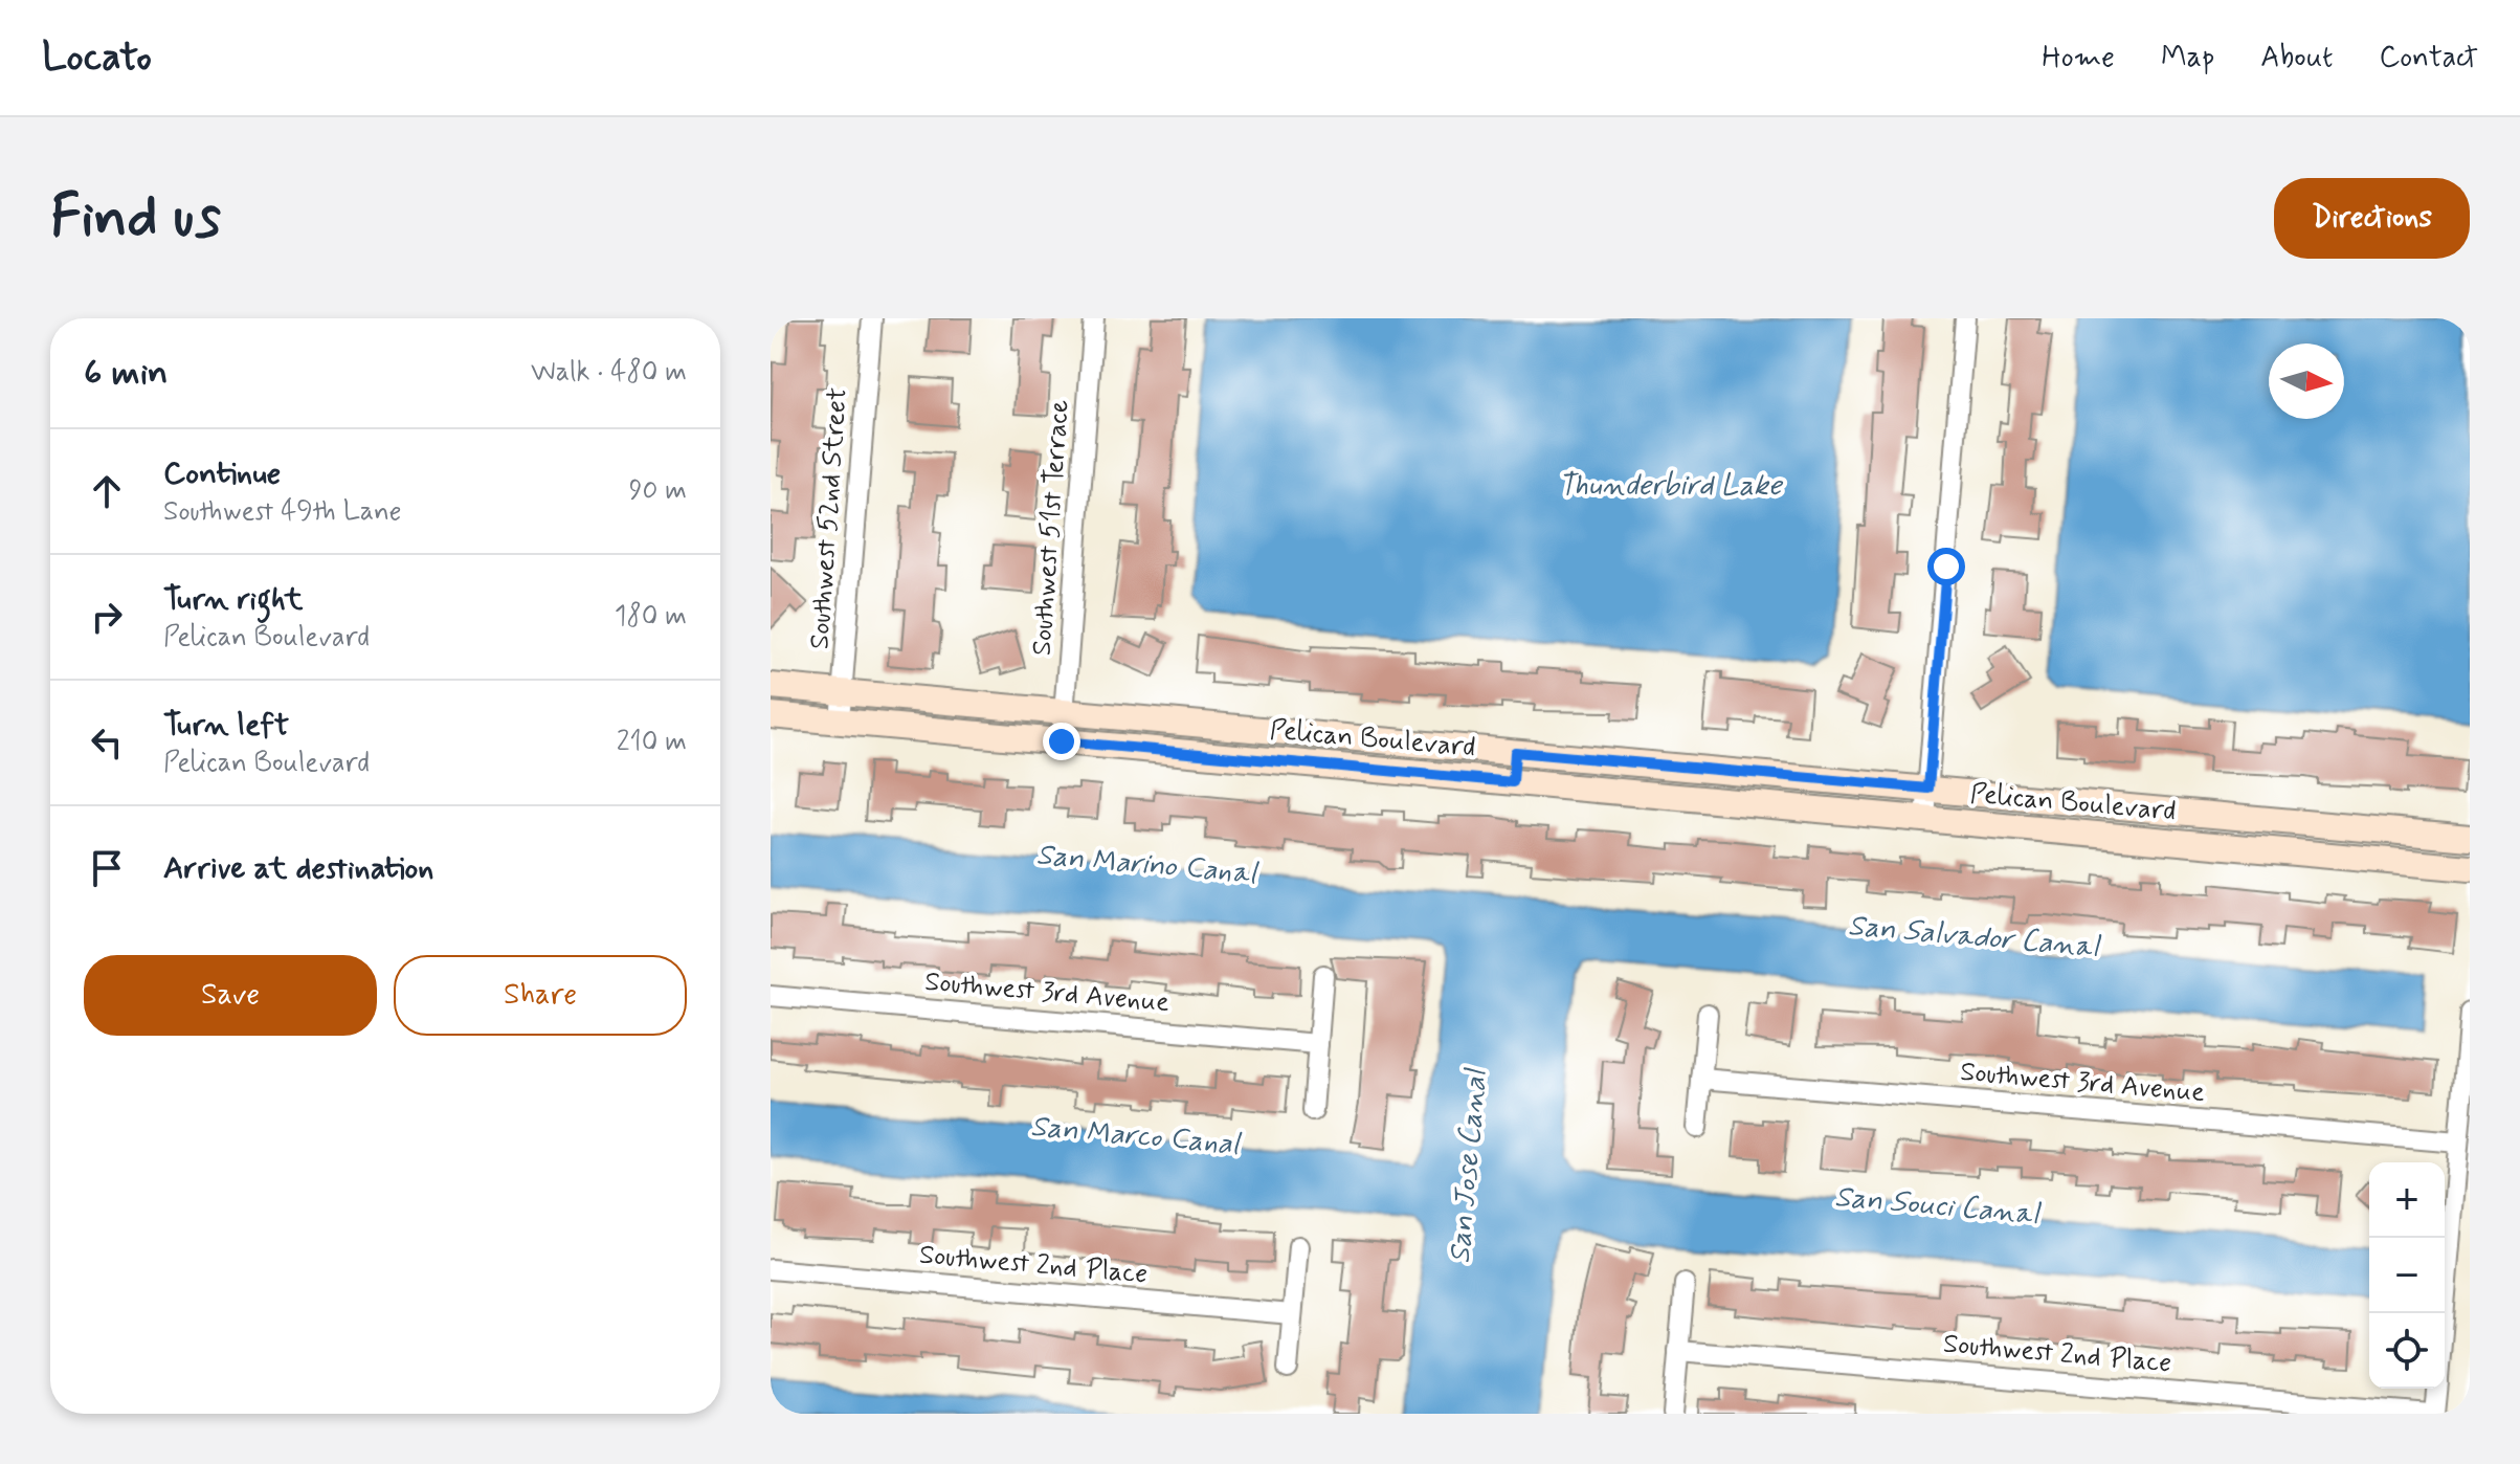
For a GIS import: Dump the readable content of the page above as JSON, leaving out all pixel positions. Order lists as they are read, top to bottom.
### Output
{
  "streets": {
    "street": [
      "Southwest 52nd Street",
      "Southwest 51st Terrace",
      "Pelican Boulevard",
      "Southwest 3rd Avenue",
      "Southwest 2nd Place"
    ]
  },
  "crossings": [
    ["Southwest 52nd Street", "Pelican Boulevard"],
    ["Southwest 51st Terrace", "Pelican Boulevard"]
  ],
  "water": [
    "Thunderbird Lake",
    "San Marino Canal",
    "San Salvador Canal",
    "San Marco Canal",
    "San Jose Canal",
    "San Souci Canal"
  ],
  "north": "right",
  "page": {
    "header": "Locato",
    "nav": [
      "Home",
      "Map",
      "About",
      "Contact"
    ],
    "buttons": [
      "Directions",
      ["Save", "Share"]
    ],
    "title": "Find us",
    "heading": ["6 min", "Walk · 480 m"],
    "list": [
      ["Continue", "Southwest 49th Lane", "90 m"],
      ["Turn right", "Pelican Boulevard", "180 m"],
      ["Turn left", "Pelican Boulevard", "210 m"],
      "Arrive at destination"
    ],
    "map_buttons": ["+", "−"]
  }
}
